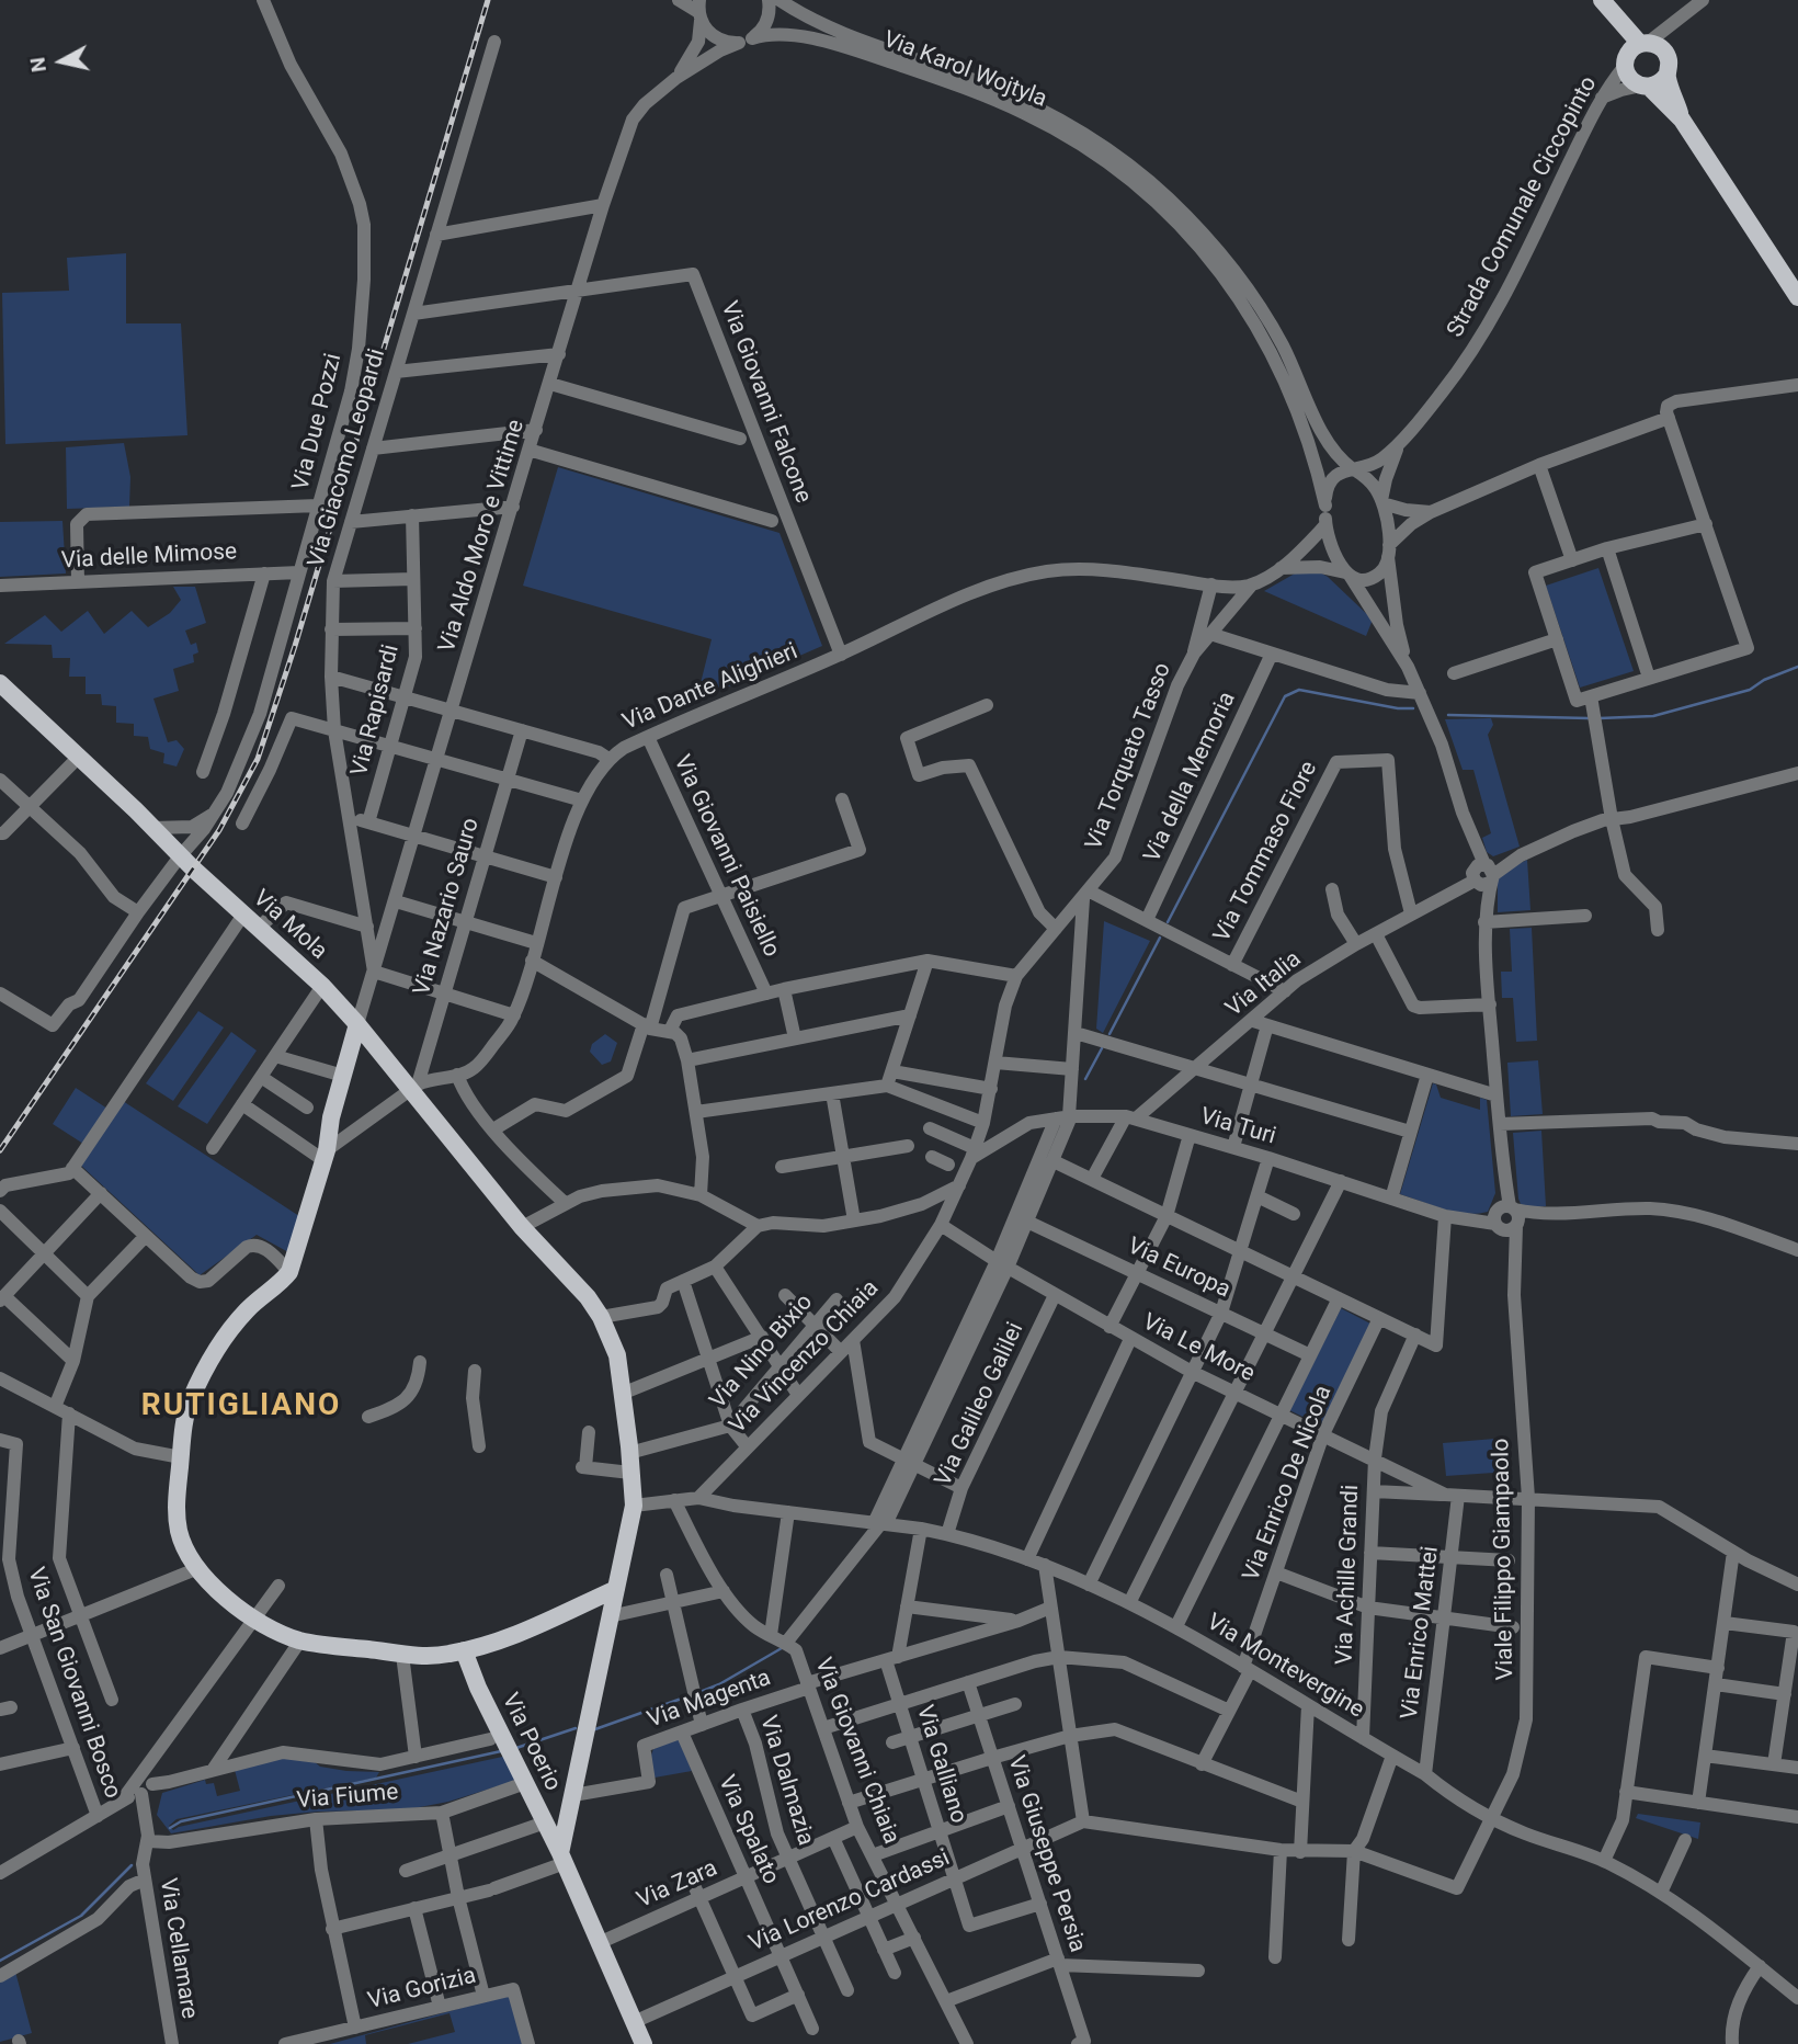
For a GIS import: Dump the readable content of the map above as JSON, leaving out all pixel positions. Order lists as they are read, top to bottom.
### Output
{
  "streets": {
    "main road": ["Via Mola", "Via Poerio"],
    "street": [
      "Via Karol Wojtyla",
      "Strada Comunale Ciccopinto",
      "Via Giovanni Falcone",
      "Via Due Pozzi",
      "Via Giacomo Leopardi",
      "Via Aldo Moro e Vittime",
      "Via delle Mimose",
      "Via Dante Alighieri",
      "Via Rapisardi",
      "Via Torquato Tasso",
      "Via della Memoria",
      "Via Tommaso Fiore",
      "Via Giovanni Paisiello",
      "Via Nazario Sauro",
      "Via Italia",
      "Via Turi",
      "Via Europa",
      "Via Le More",
      "Via Nino Bixio",
      "Via Vincenzo Chiaia",
      "Via Galileo Galilei",
      "Via Enrico De Nicola",
      "Viale Filippo Giampaolo",
      "Via Achille Grandi",
      "Via Enrico Mattei",
      "Via Montevergine",
      "Via San Giovanni Bosco",
      "Via Magenta",
      "Via Giovanni Chiaia",
      "Via Galliano",
      "Via Dalmazia",
      "Via Fiume",
      "Via Spalato",
      "Via Giuseppe Persia",
      "Via Zara",
      "Via Lorenzo Cardassi",
      "Via Cellamare",
      "Via Gorizia"
    ]
  },
  "crossings": [
    ["Via Karol Wojtyla", "Strada Comunale Ciccopinto"],
    ["Via Karol Wojtyla", "Via Aldo Moro e Vittime"],
    ["Via Giovanni Falcone", "Via Aldo Moro e Vittime"],
    ["Via Giovanni Falcone", "Via Dante Alighieri"],
    ["Via Due Pozzi", "Via delle Mimose"],
    ["Via Due Pozzi", "Via Mola"],
    ["Via Giacomo Leopardi", "Via Aldo Moro e Vittime"],
    ["Via Aldo Moro e Vittime", "Via Mola"],
    ["Via Dante Alighieri", "Via Torquato Tasso"],
    ["Via Dante Alighieri", "Via Giovanni Paisiello"],
    ["Via Dante Alighieri", "Via Nazario Sauro"],
    ["Via Dante Alighieri", "Via Mola"],
    ["Via Torquato Tasso", "Via Turi"],
    ["Via Torquato Tasso", "Via Vincenzo Chiaia"],
    ["Via Tommaso Fiore", "Via Italia"],
    ["Via Nazario Sauro", "Via Mola"],
    ["Via Mola", "Via Nino Bixio"],
    ["Via Mola", "Via Montevergine"],
    ["Via Mola", "Via Magenta"],
    ["Via Mola", "Via Poerio"],
    ["Via Italia", "Via Turi"],
    ["Via Turi", "Via Vincenzo Chiaia"],
    ["Via Turi", "Viale Filippo Giampaolo"],
    ["Via Le More", "Via Vincenzo Chiaia"],
    ["Via Le More", "Via Galileo Galilei"],
    ["Via Le More", "Via Enrico De Nicola"],
    ["Via Le More", "Viale Filippo Giampaolo"],
    ["Via Le More", "Via Achille Grandi"],
    ["Via Le More", "Via Enrico Mattei"],
    ["Via Vincenzo Chiaia", "Via Montevergine"],
    ["Via Galileo Galilei", "Via Montevergine"],
    ["Via Enrico De Nicola", "Via Montevergine"],
    ["Viale Filippo Giampaolo", "Via Montevergine"],
    ["Via Achille Grandi", "Via Montevergine"],
    ["Via Enrico Mattei", "Via Montevergine"],
    ["Via Montevergine", "Via Giovanni Chiaia"],
    ["Via Magenta", "Via Giovanni Chiaia"],
    ["Via Magenta", "Via Galliano"],
    ["Via Magenta", "Via Dalmazia"],
    ["Via Magenta", "Via Spalato"],
    ["Via Poerio", "Via Fiume"],
    ["Via Poerio", "Via Zara"],
    ["Via Poerio", "Via Lorenzo Cardassi"],
    ["Via Giovanni Chiaia", "Via Zara"],
    ["Via Giovanni Chiaia", "Via Lorenzo Cardassi"],
    ["Via Galliano", "Via Giuseppe Persia"],
    ["Via Galliano", "Via Lorenzo Cardassi"],
    ["Via Dalmazia", "Via Zara"],
    ["Via Dalmazia", "Via Lorenzo Cardassi"],
    ["Via Fiume", "Via Cellamare"],
    ["Via Spalato", "Via Zara"],
    ["Via Spalato", "Via Lorenzo Cardassi"],
    ["Via Giuseppe Persia", "Via Lorenzo Cardassi"]
  ],
  "districts": ["RUTIGLIANO"],
  "north": "left"
}
